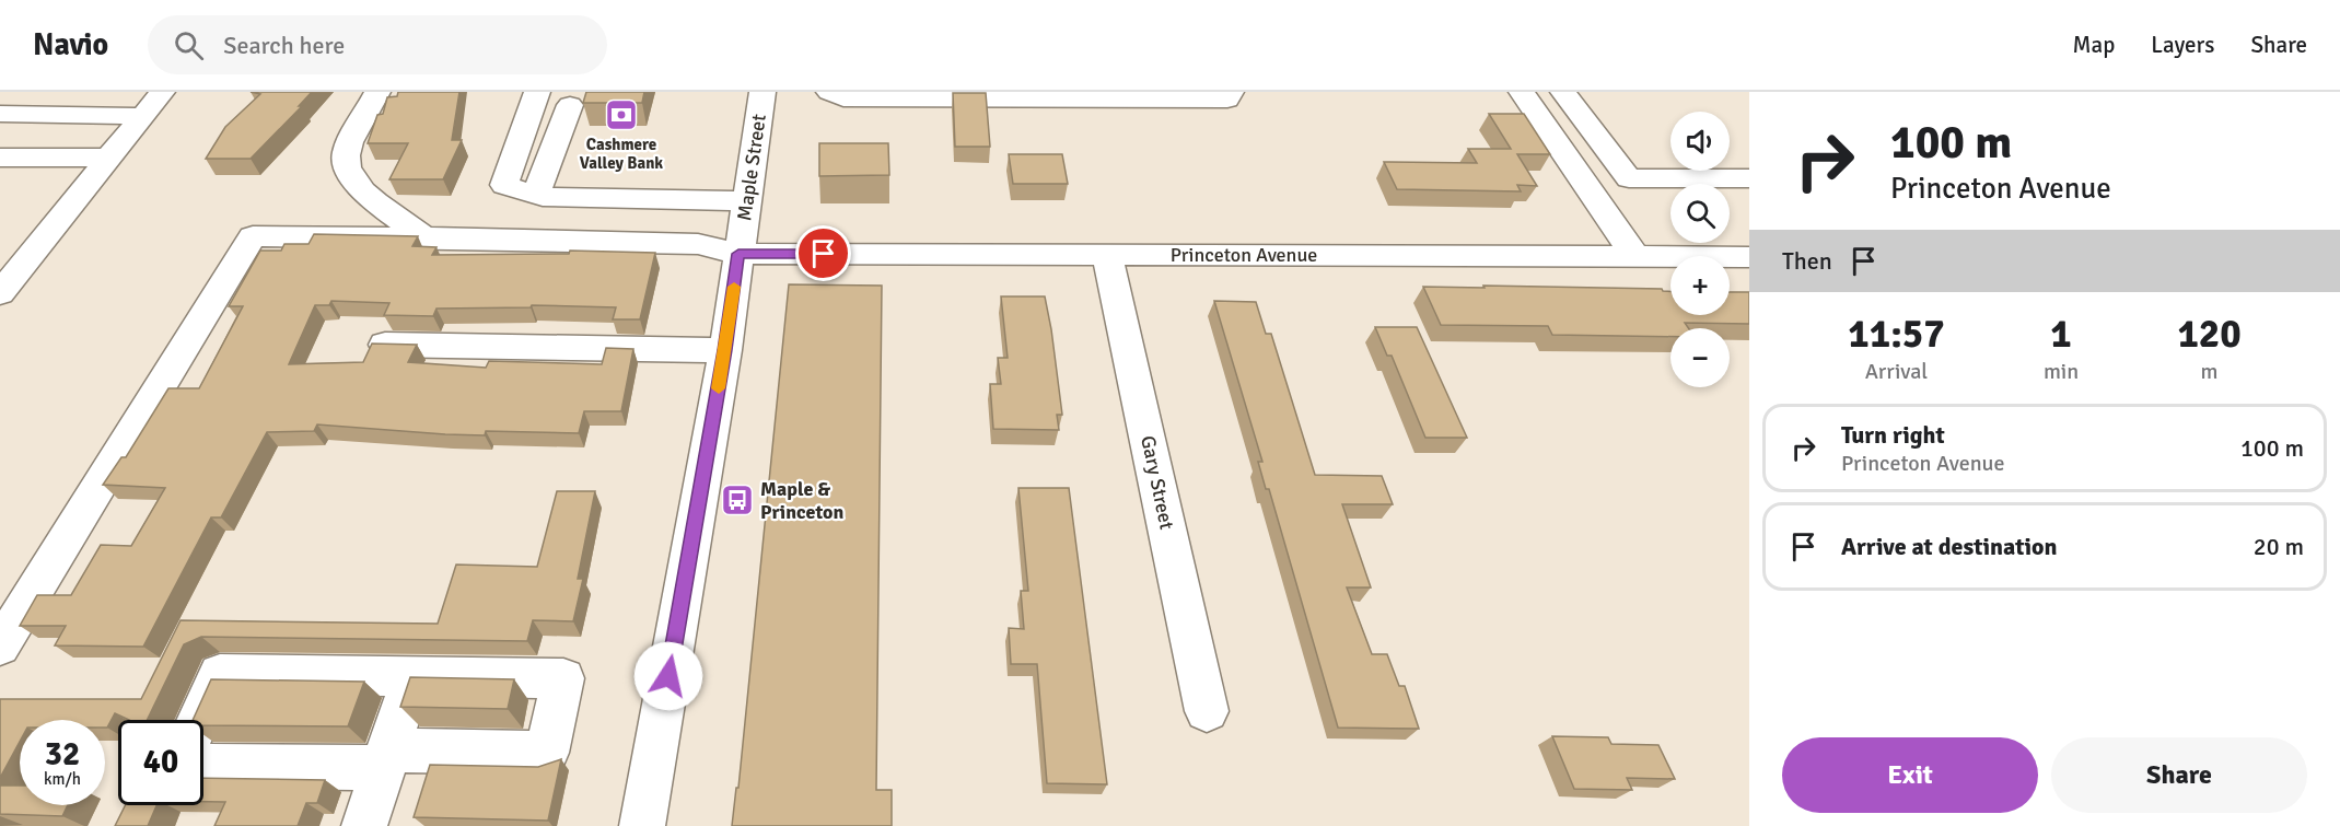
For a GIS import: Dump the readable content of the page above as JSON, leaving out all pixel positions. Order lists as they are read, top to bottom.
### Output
{
  "streets": {
    "street": ["Maple Street", "Princeton Avenue", "Gary Street"]
  },
  "crossings": [
    ["Maple Street", "Princeton Avenue"],
    ["Princeton Avenue", "Gary Street"]
  ],
  "places": {
    "bank": ["Cashmere Valley Bank"],
    "bus stop": ["Maple & Princeton"]
  },
  "page": {
    "header": "Navio",
    "search": "Search here",
    "nav": ["Map", "Layers", "Share"],
    "turn": ["100 m", "Princeton Avenue"],
    "map_buttons": ["+", "−"],
    "then": "Then",
    "eta": [
      "11:57",
      "Arrival",
      "1",
      "min",
      "120",
      "m"
    ],
    "list": [
      {
        "name": "Turn right",
        "note": "Princeton Avenue",
        "value": "100 m"
      },
      {
        "name": "Arrive at destination",
        "value": "20 m"
      }
    ],
    "speed": "32 km/h",
    "limit": "40",
    "buttons": ["Exit", "Share"]
  }
}
